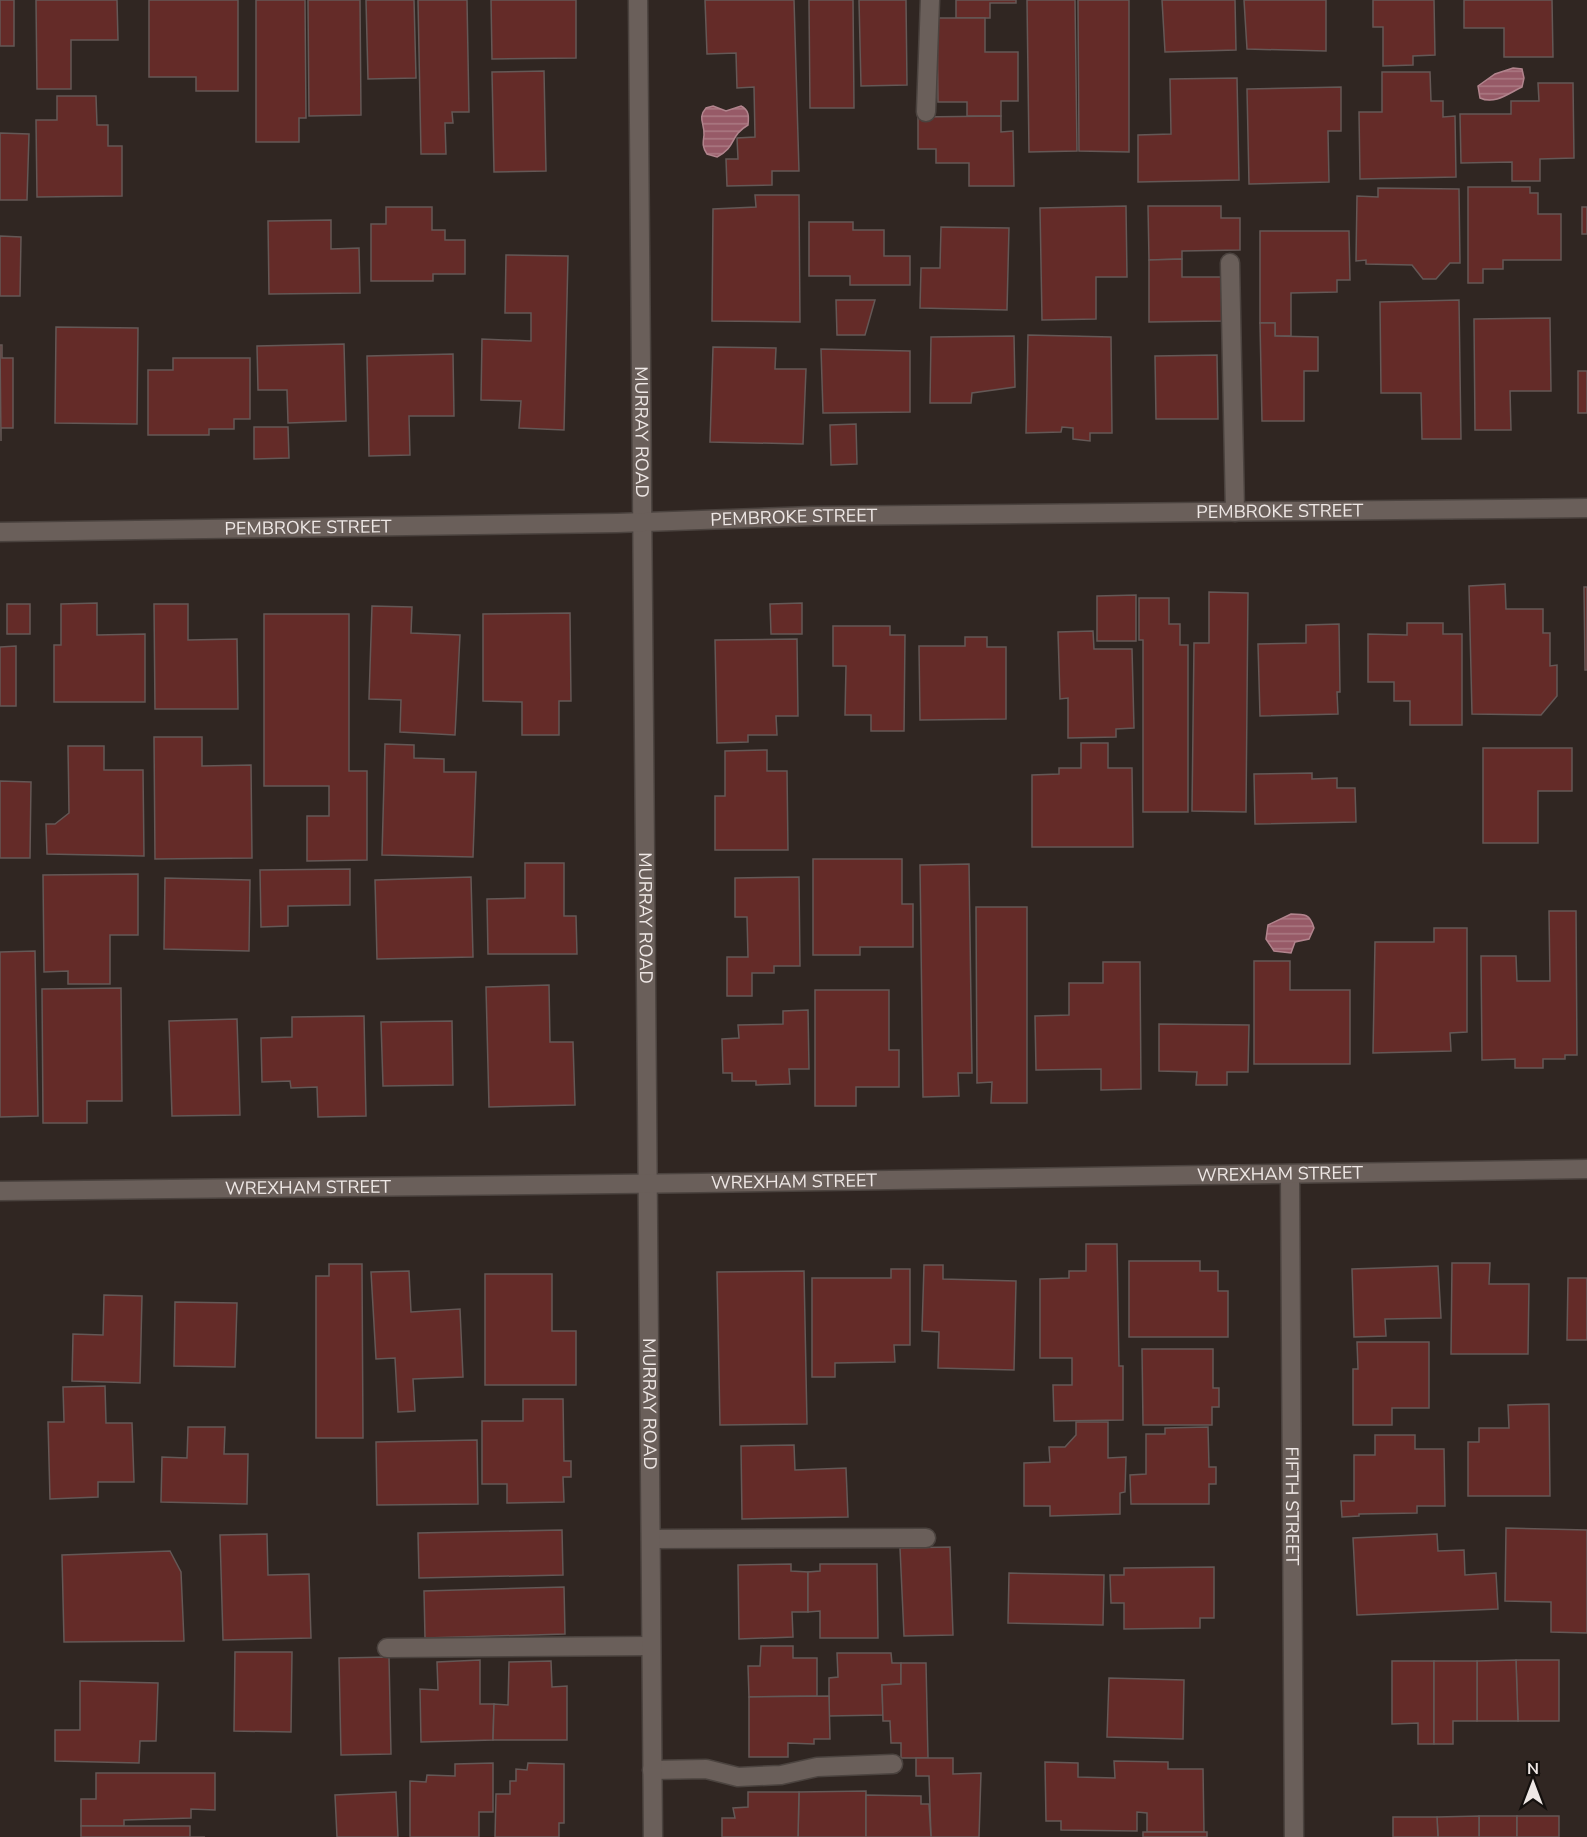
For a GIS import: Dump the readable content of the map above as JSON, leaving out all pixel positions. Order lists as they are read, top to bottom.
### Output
{
  "streets": {
    "street": [
      "MURRAY ROAD",
      "PEMBROKE STREET",
      "WREXHAM STREET",
      "FIFTH STREET"
    ]
  },
  "crossings": [
    ["MURRAY ROAD", "PEMBROKE STREET"],
    ["MURRAY ROAD", "WREXHAM STREET"],
    ["WREXHAM STREET", "FIFTH STREET"]
  ],
  "north": "top"
}
